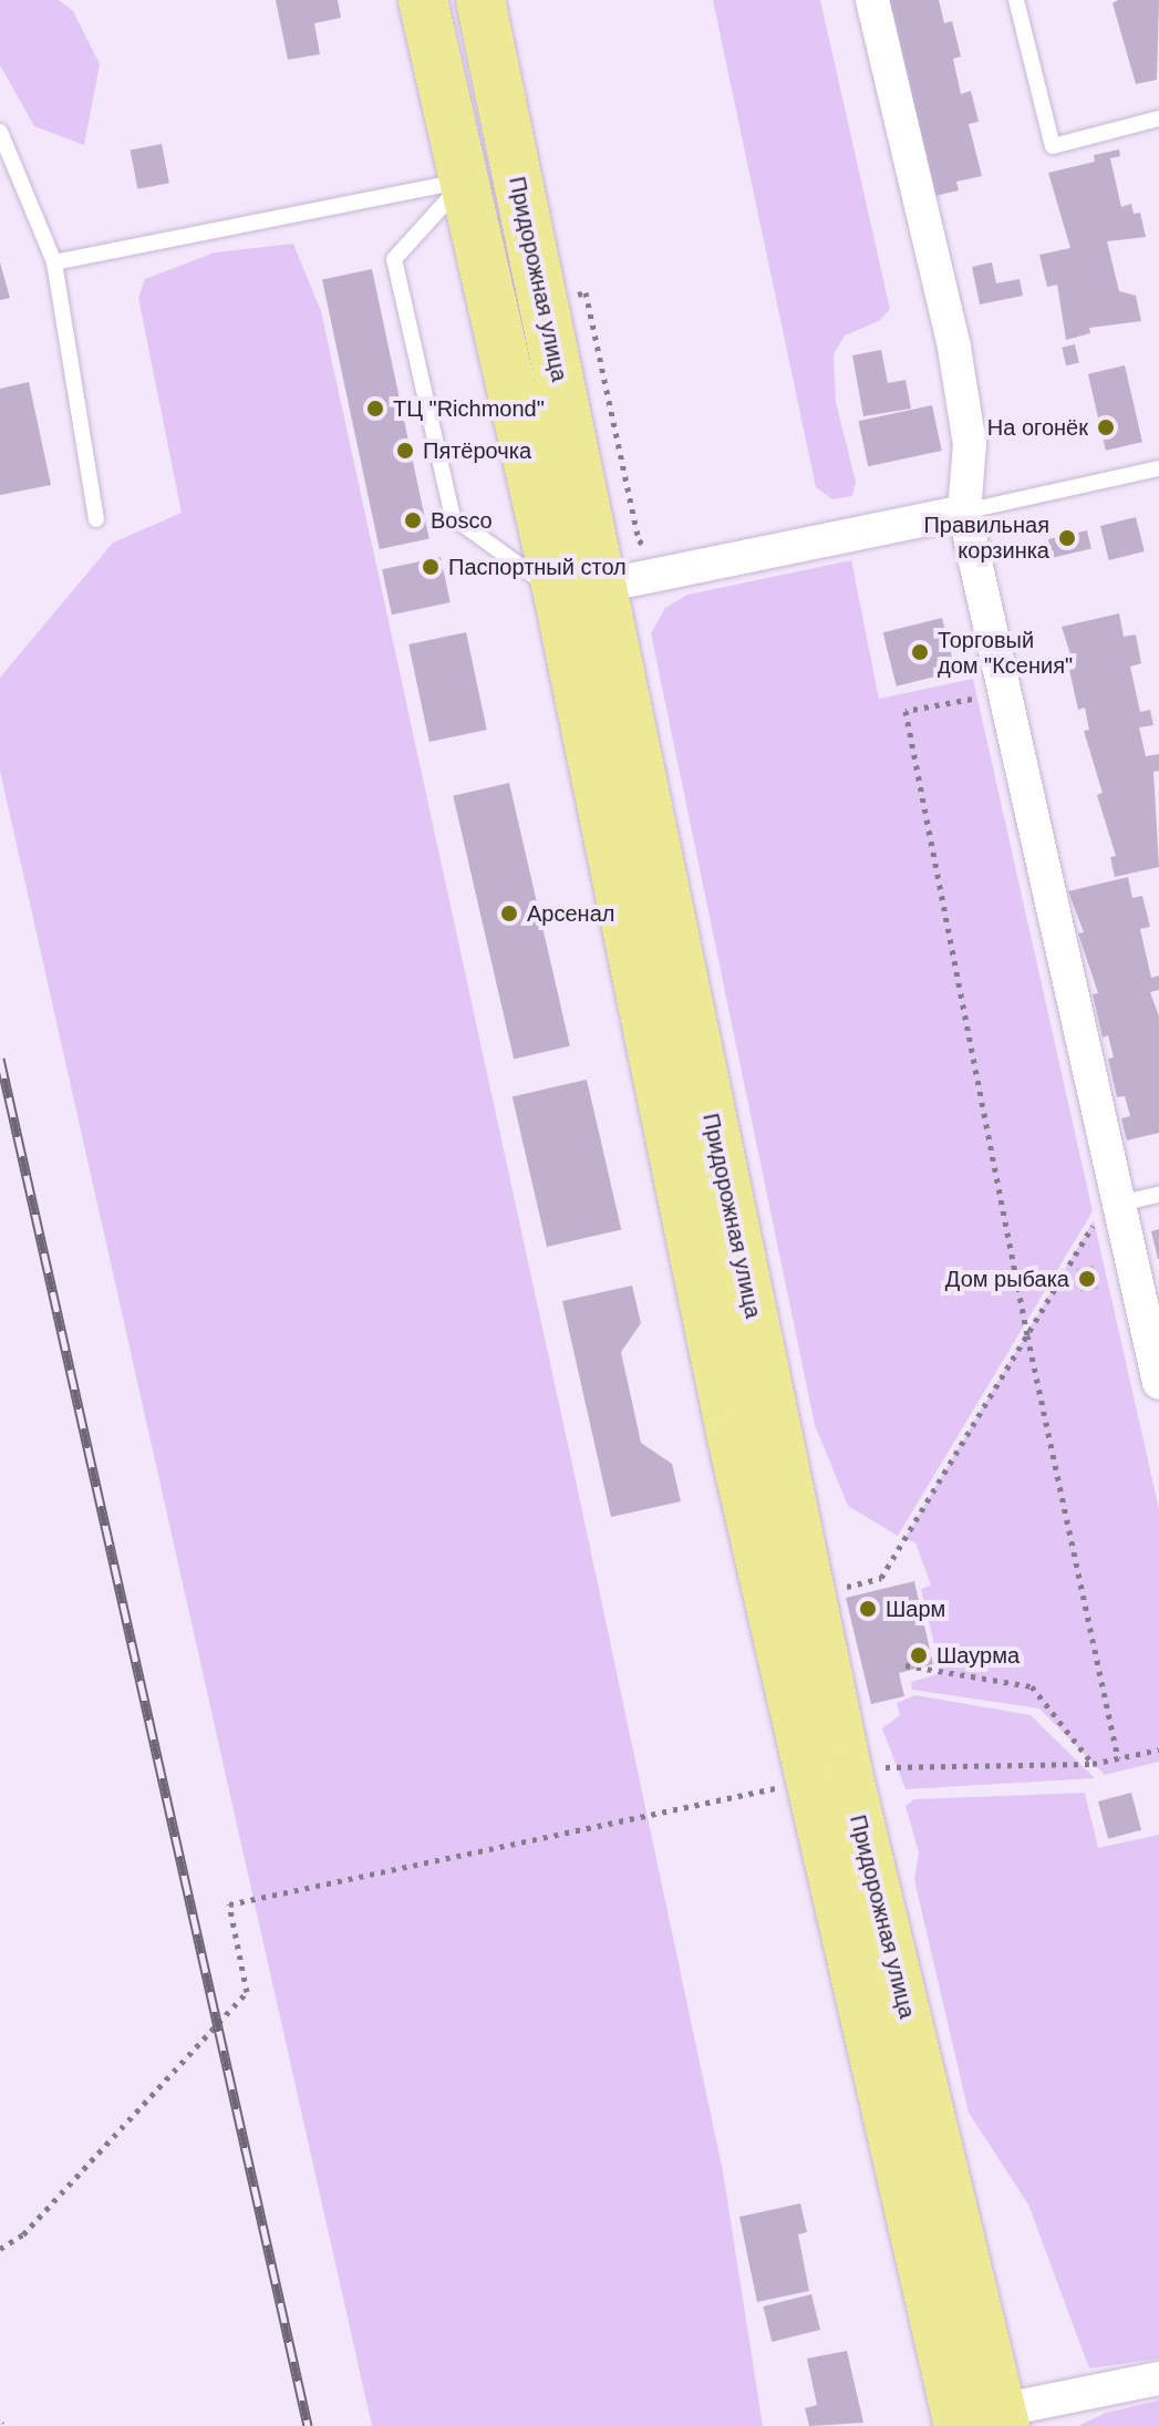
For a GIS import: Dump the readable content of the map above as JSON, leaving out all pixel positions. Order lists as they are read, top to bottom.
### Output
{
  "streets": {
    "main road": ["Придорожная улица"]
  },
  "places": [
    "ТЦ \"Richmond\"",
    "На огонёк",
    "Пятёрочка",
    "Bosco",
    "Правильная корзинка",
    "Паспортный стол",
    "Торговый дом \"Ксения\"",
    "Арсенал",
    "Дом рыбака",
    "Шарм",
    "Шаурма"
  ]
}
